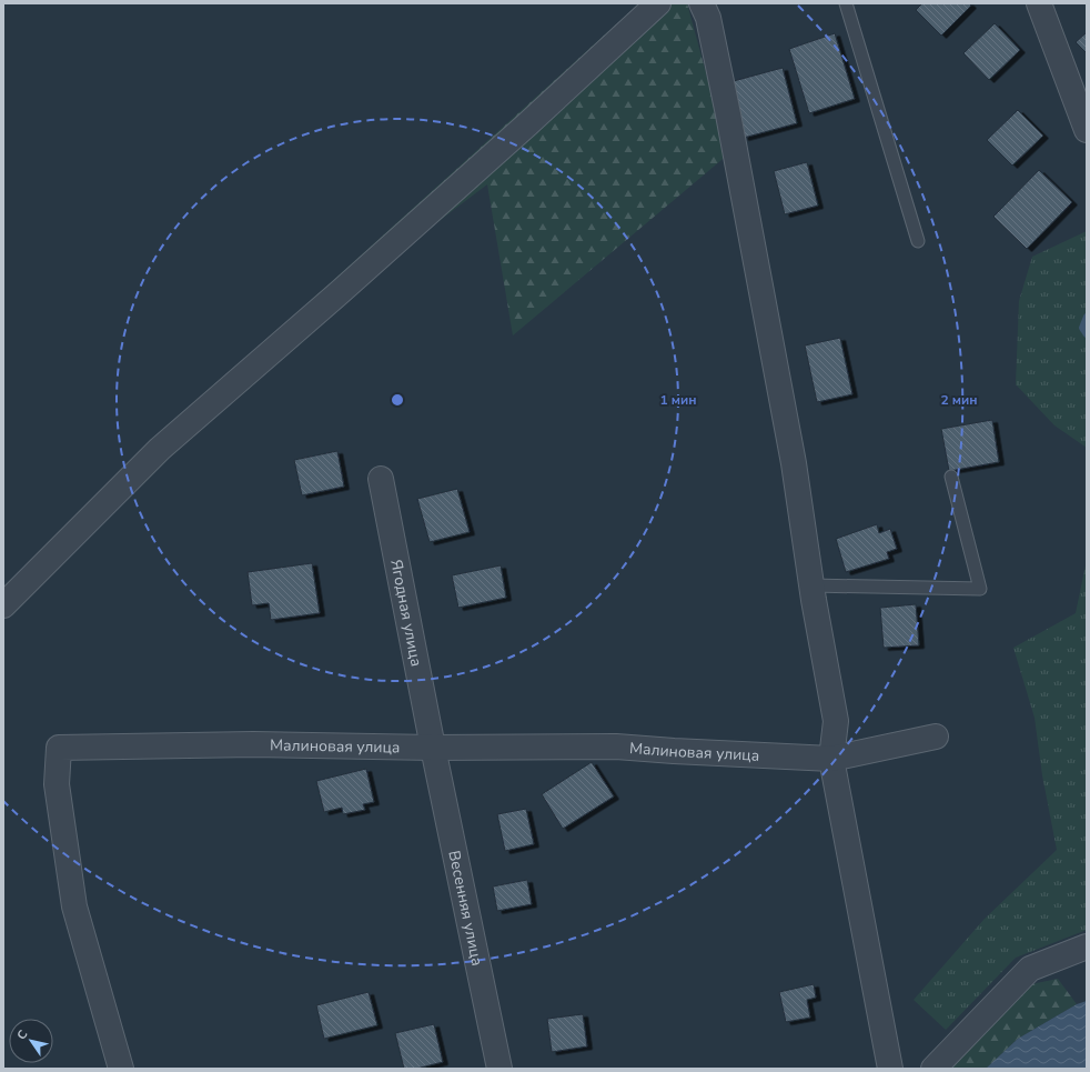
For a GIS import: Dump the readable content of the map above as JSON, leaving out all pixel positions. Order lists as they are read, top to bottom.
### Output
{
  "streets": {
    "street": ["Ягодная улица", "Малиновая улица", "Весенняя улица"]
  },
  "crossings": [
    ["Ягодная улица", "Малиновая улица"],
    ["Ягодная улица", "Весенняя улица"],
    ["Малиновая улица", "Весенняя улица"]
  ],
  "north": "top left",
  "rings": ["1 мин", "2 мин"]
}
